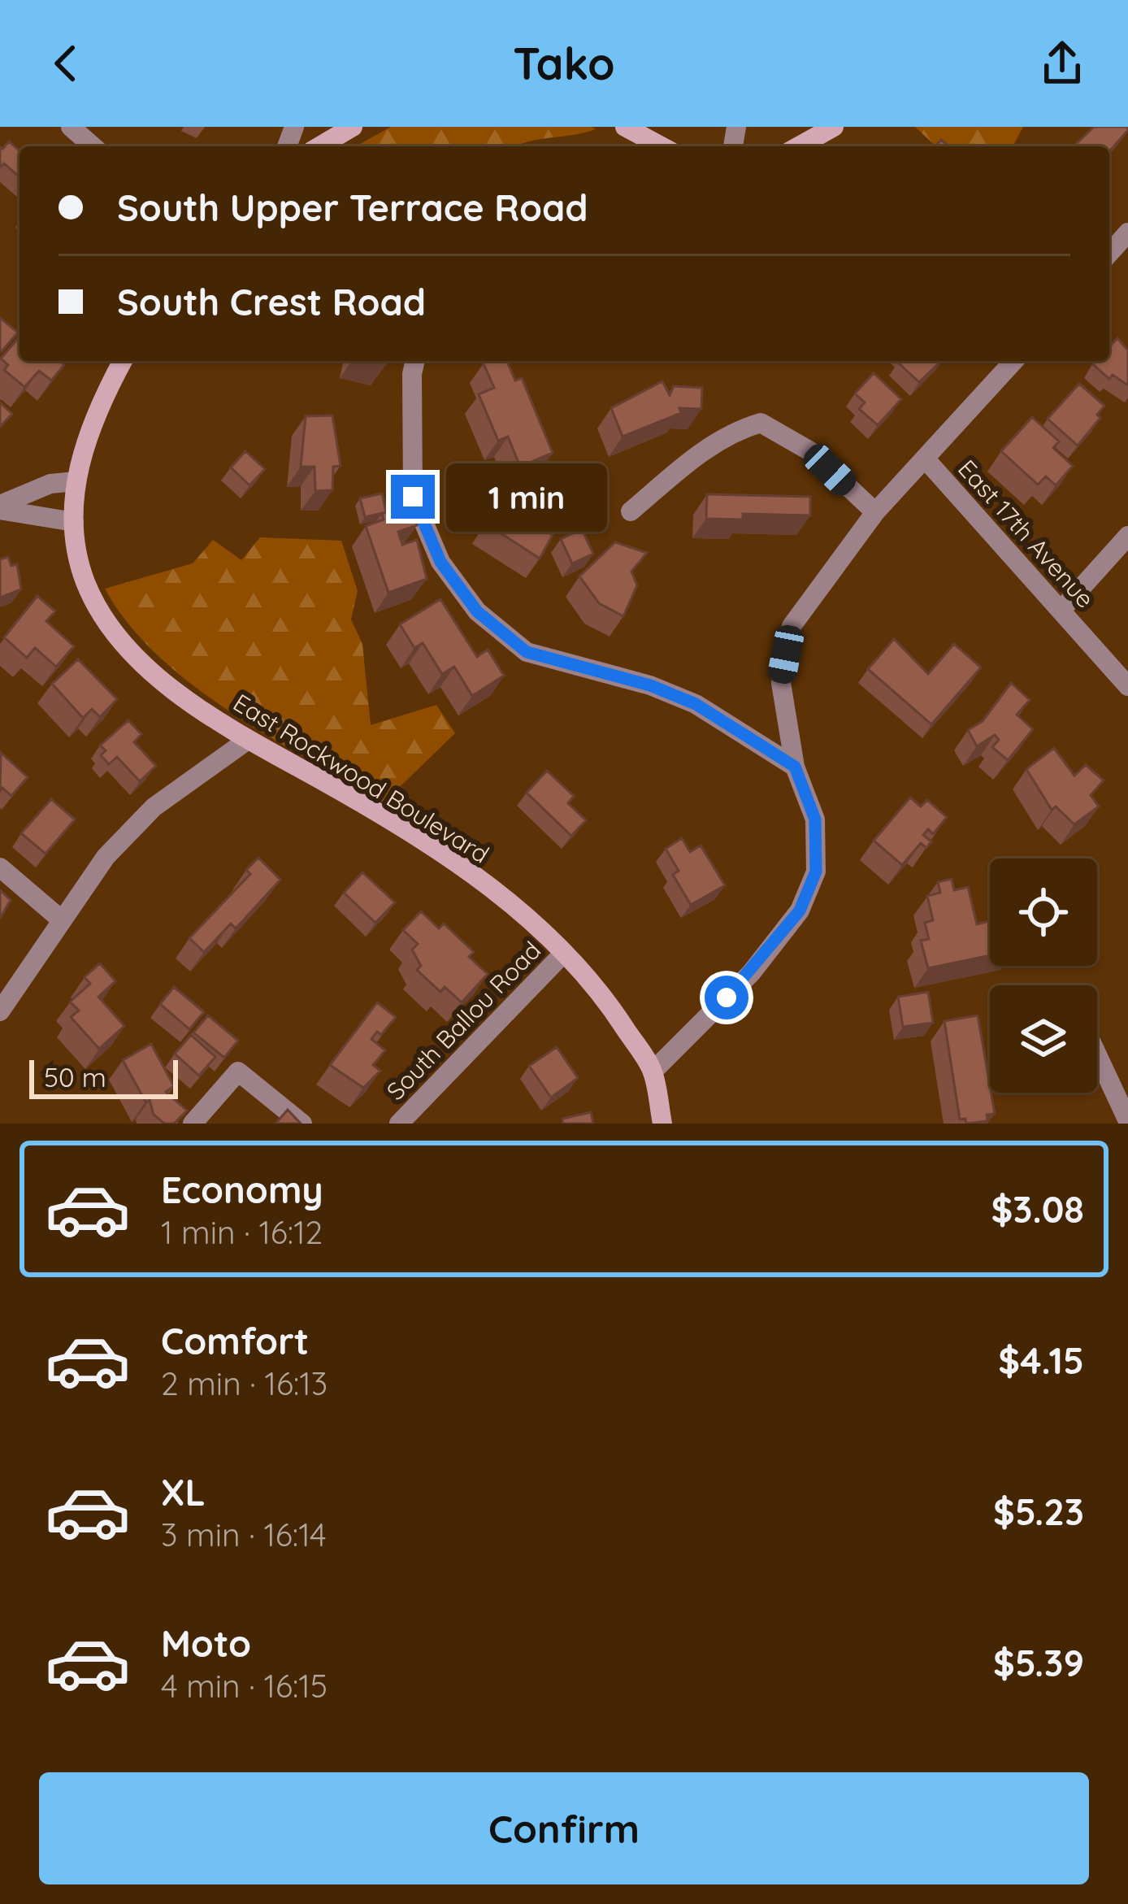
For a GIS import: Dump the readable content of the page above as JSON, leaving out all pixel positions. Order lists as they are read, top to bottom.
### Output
{
  "streets": {
    "street": ["East 17th Avenue", "East Rockwood Boulevard", "South Ballou Road"]
  },
  "crossings": [
    ["East Rockwood Boulevard", "South Ballou Road"]
  ],
  "scale_bar": "50 m",
  "page": {
    "header": "Tako",
    "banner": ["South Upper Terrace Road", "South Crest Road"],
    "bubble": "1 min",
    "scale": "50 m",
    "list": [
      {
        "name": "Economy",
        "note": "1 min · 16:12",
        "value": "$3.08"
      },
      {
        "name": "Comfort",
        "note": "2 min · 16:13",
        "value": "$4.15"
      },
      {
        "name": "XL",
        "note": "3 min · 16:14",
        "value": "$5.23"
      },
      {
        "name": "Moto",
        "note": "4 min · 16:15",
        "value": "$5.39"
      }
    ],
    "buttons": "Confirm"
  }
}
